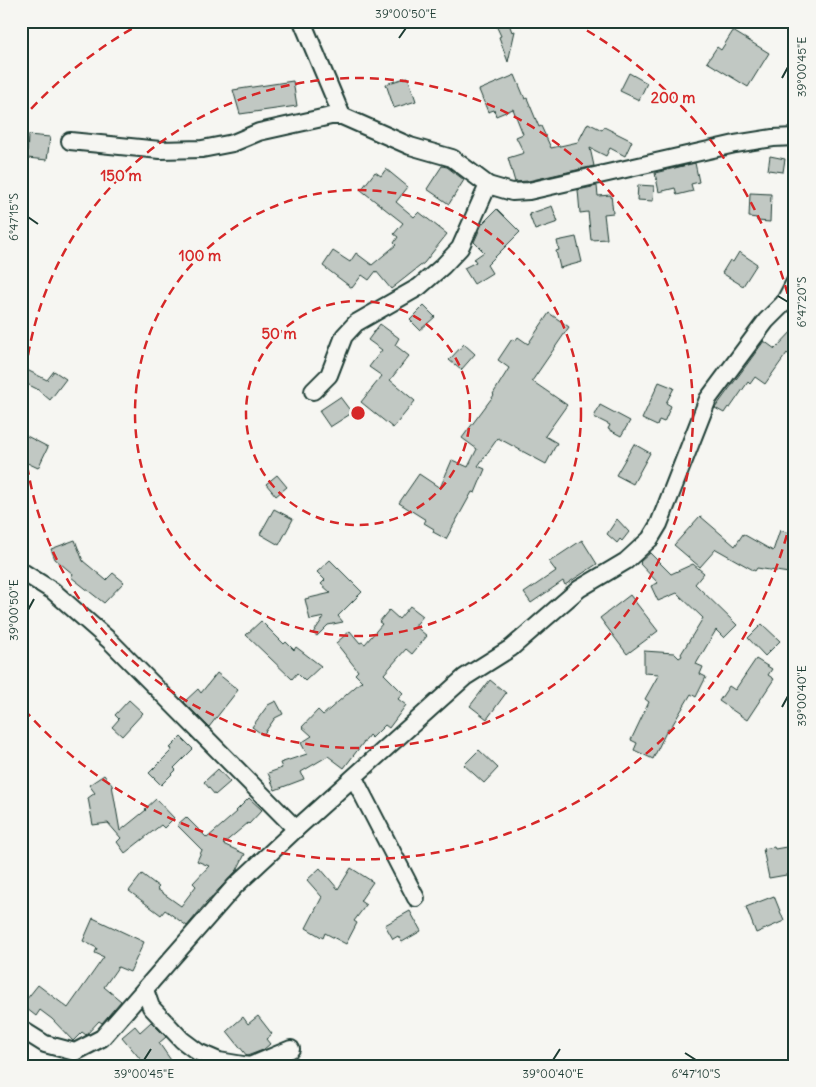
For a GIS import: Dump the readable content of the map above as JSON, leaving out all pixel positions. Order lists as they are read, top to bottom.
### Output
{
  "coordinates": [
    "39°00'50\"E",
    "39°00'45\"E",
    "6°47'15\"S",
    "6°47'20\"S",
    "39°00'40\"E",
    "6°47'10\"S"
  ],
  "rings": [
    "200 m",
    "150 m",
    "100 m",
    "50 m"
  ]
}
